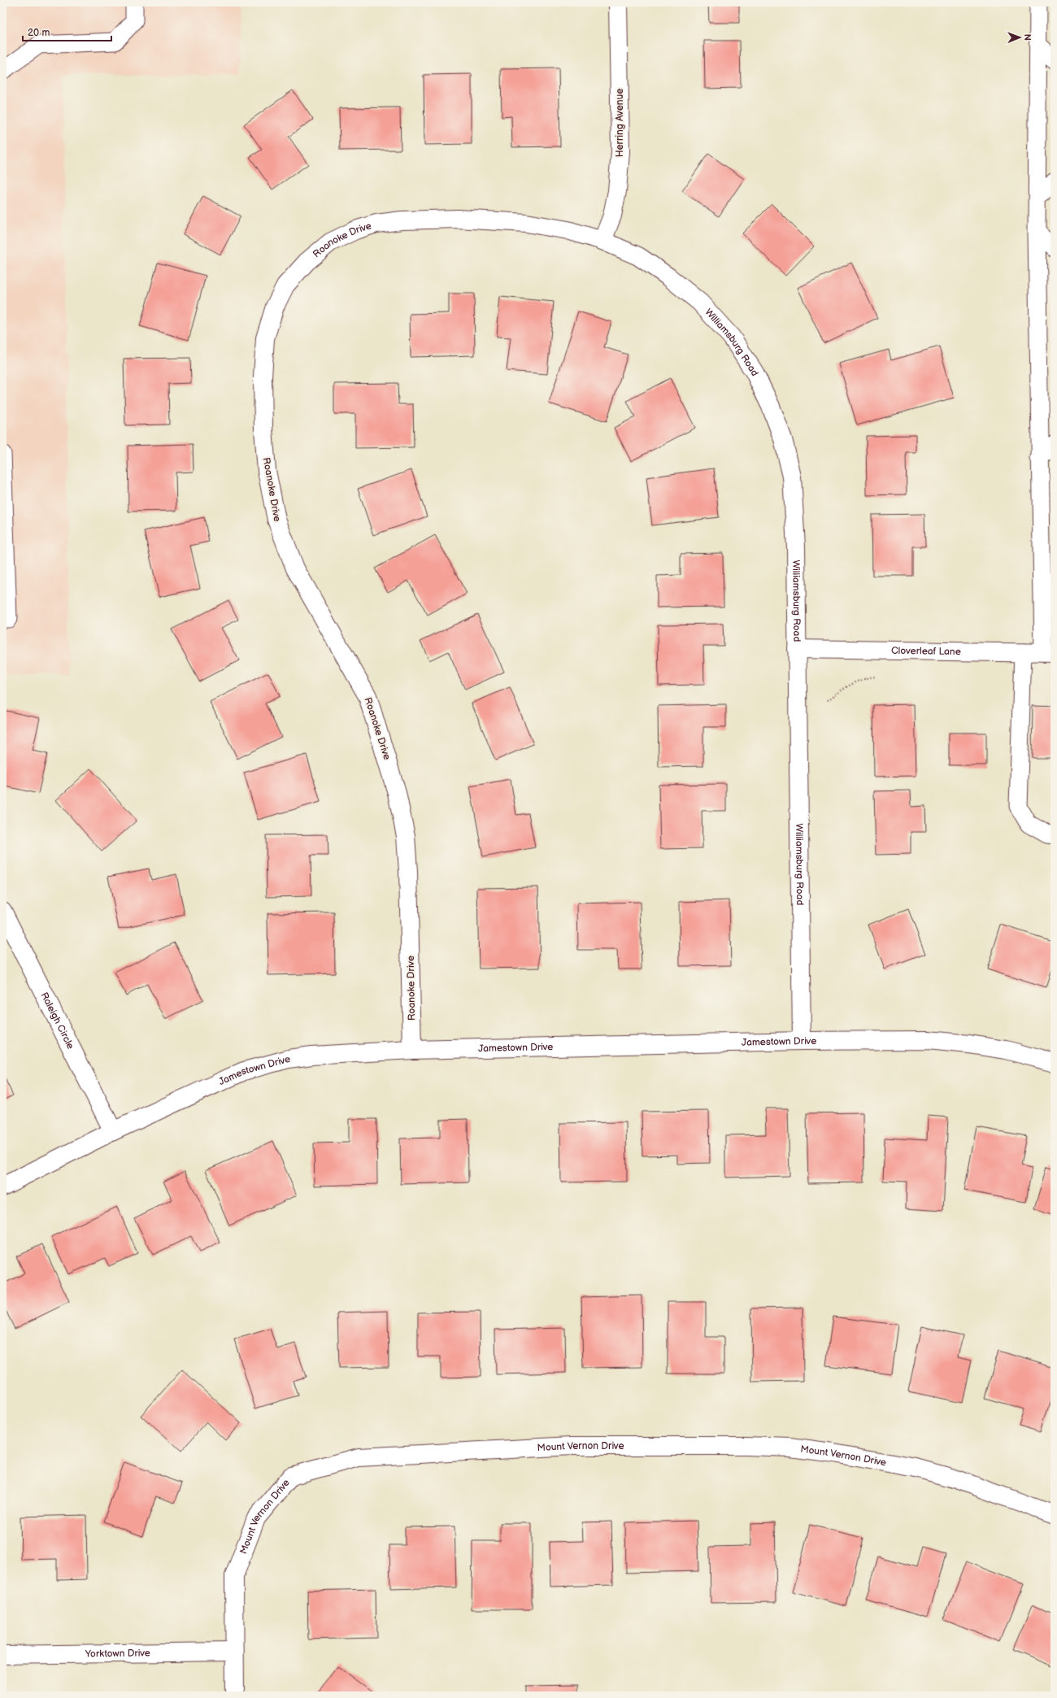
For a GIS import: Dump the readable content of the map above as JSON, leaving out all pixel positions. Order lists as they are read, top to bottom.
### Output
{
  "streets": {
    "street": [
      "Herring Avenue",
      "Roanoke Drive",
      "Williamsburg Road",
      "Cloverleaf Lane",
      "Raleigh Circle",
      "Jamestown Drive",
      "Mount Vernon Drive",
      "Yorktown Drive"
    ]
  },
  "crossings": [
    ["Herring Avenue", "Roanoke Drive"],
    ["Herring Avenue", "Williamsburg Road"],
    ["Roanoke Drive", "Williamsburg Road"],
    ["Roanoke Drive", "Jamestown Drive"],
    ["Williamsburg Road", "Cloverleaf Lane"],
    ["Williamsburg Road", "Jamestown Drive"],
    ["Raleigh Circle", "Jamestown Drive"],
    ["Mount Vernon Drive", "Yorktown Drive"]
  ],
  "scale_bar": "20 m",
  "north": "right"
}
